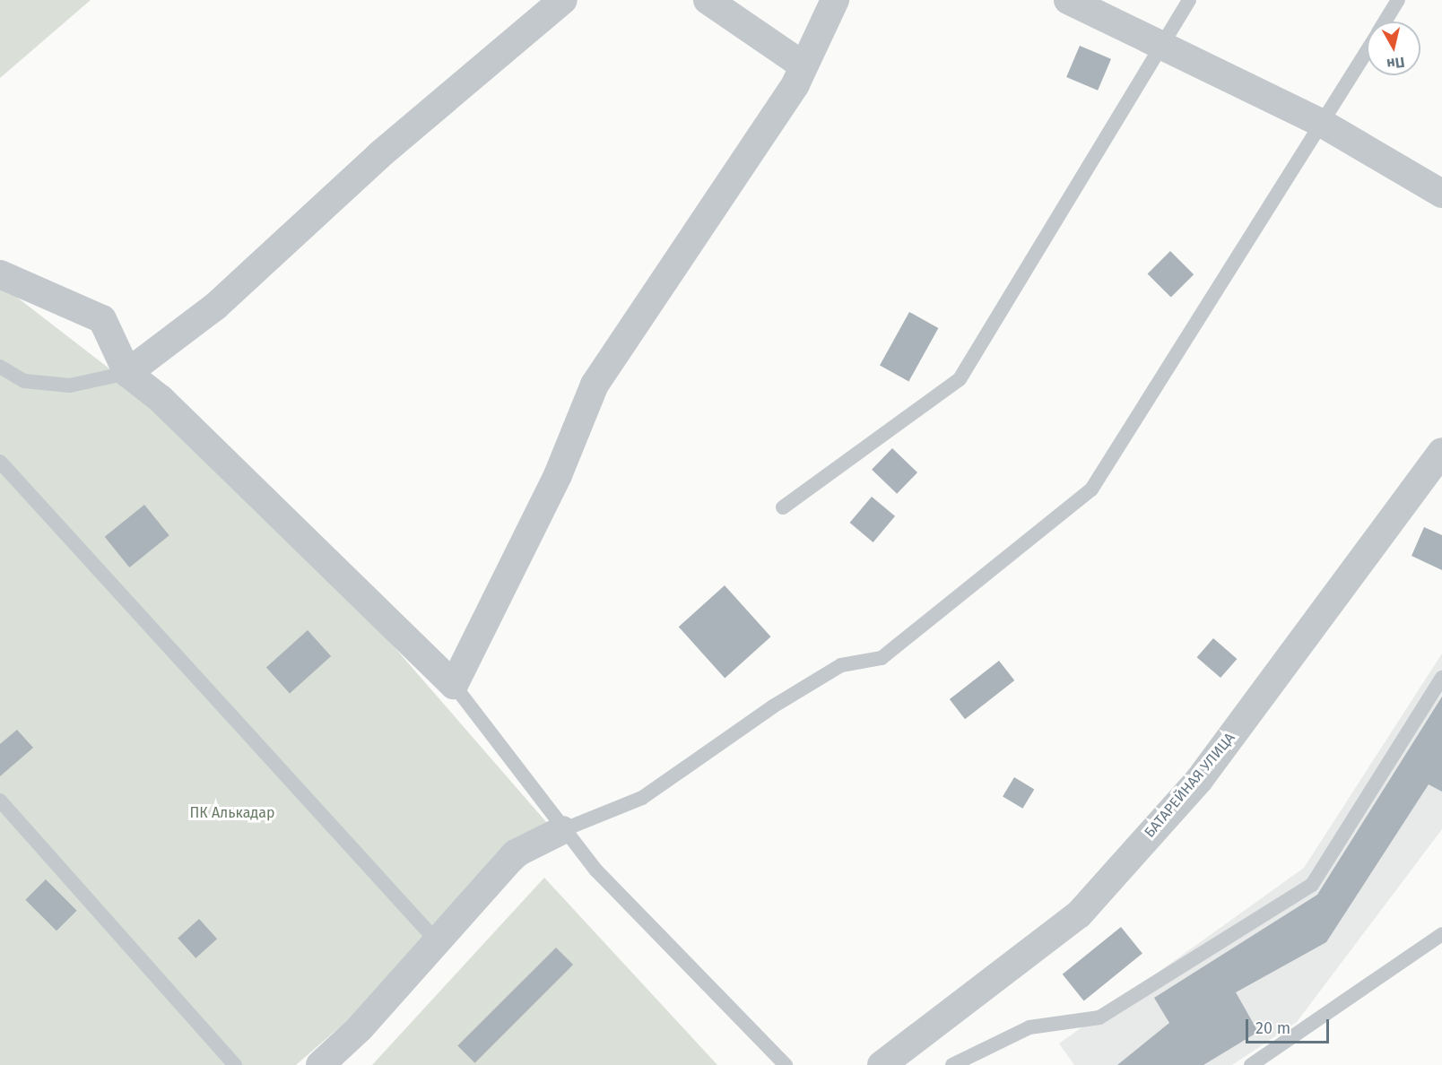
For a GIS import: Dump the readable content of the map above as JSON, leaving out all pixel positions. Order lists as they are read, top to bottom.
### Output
{
  "streets": {
    "street": ["БАТАРЕЙНАЯ УЛИЦА"]
  },
  "parks": ["ПК Алькадар"],
  "scale_bar": "20 m",
  "north": "bottom"
}
